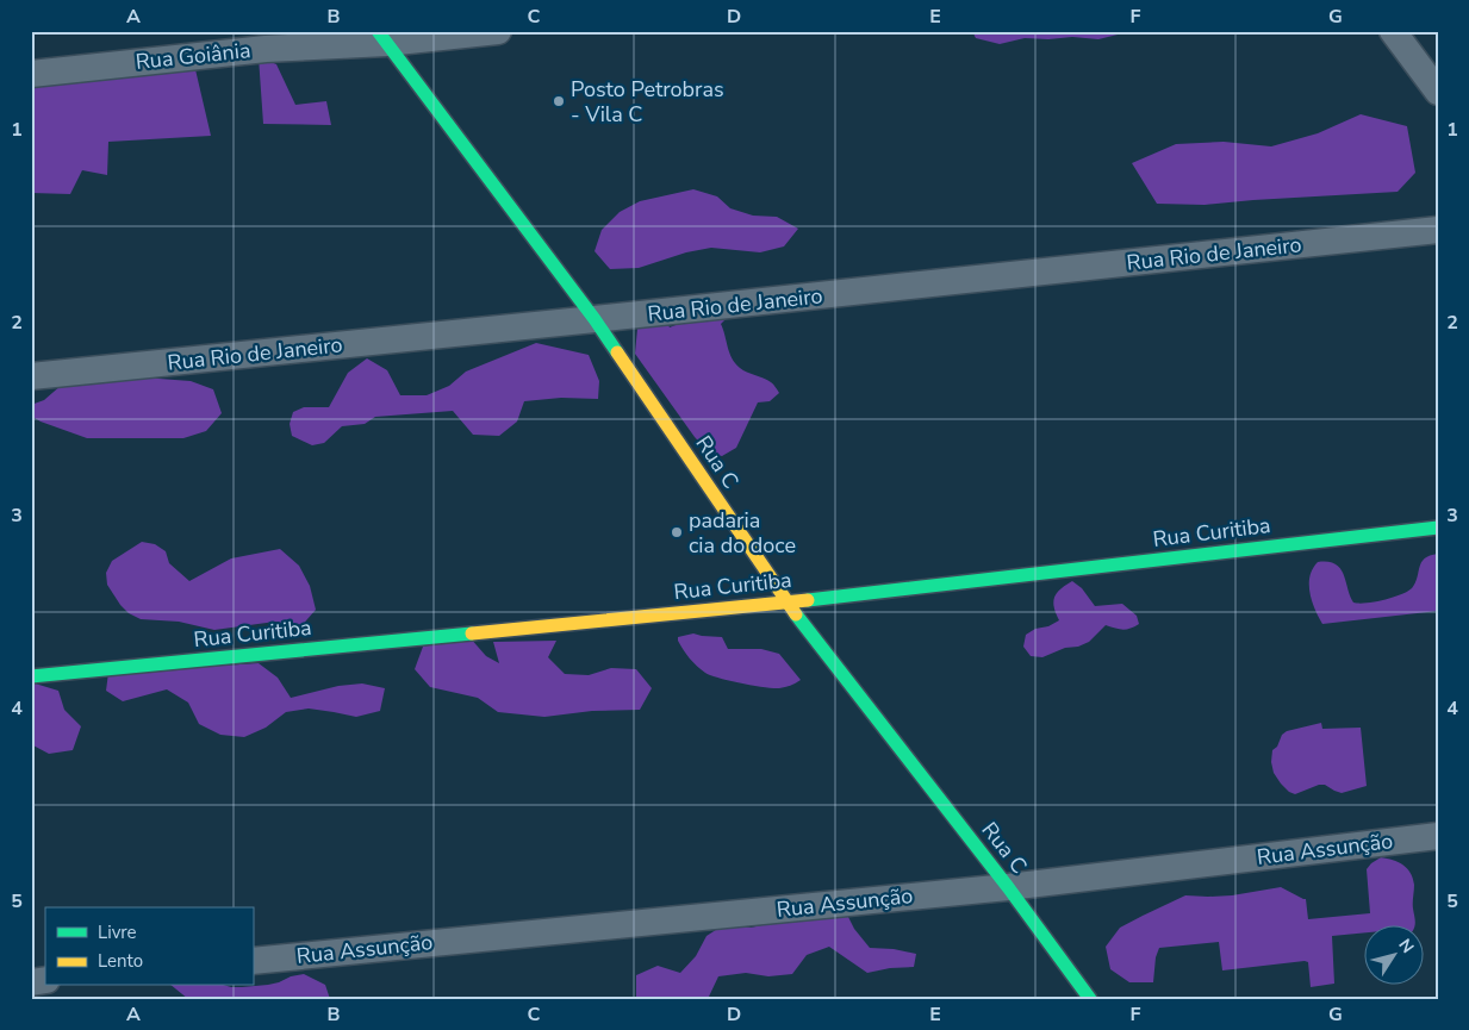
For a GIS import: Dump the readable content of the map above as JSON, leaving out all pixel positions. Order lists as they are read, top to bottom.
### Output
{
  "streets": {
    "street": [
      "Rua Goiânia",
      "Rua Rio de Janeiro",
      "Rua C",
      "Rua Curitiba",
      "Rua Assunção"
    ]
  },
  "crossings": [
    ["Rua Goiânia", "Rua C"],
    ["Rua Rio de Janeiro", "Rua C"],
    ["Rua C", "Rua Curitiba"],
    ["Rua C", "Rua Assunção"]
  ],
  "places": ["Posto Petrobras - Vila C", "padaria cia do doce"],
  "legend": ["Livre", "Lento"],
  "north": "top right",
  "grid": {
    "columns": [
      "A",
      "B",
      "C",
      "D",
      "E",
      "F",
      "G"
    ],
    "rows": [
      "1",
      "2",
      "3",
      "4",
      "5"
    ]
  }
}
